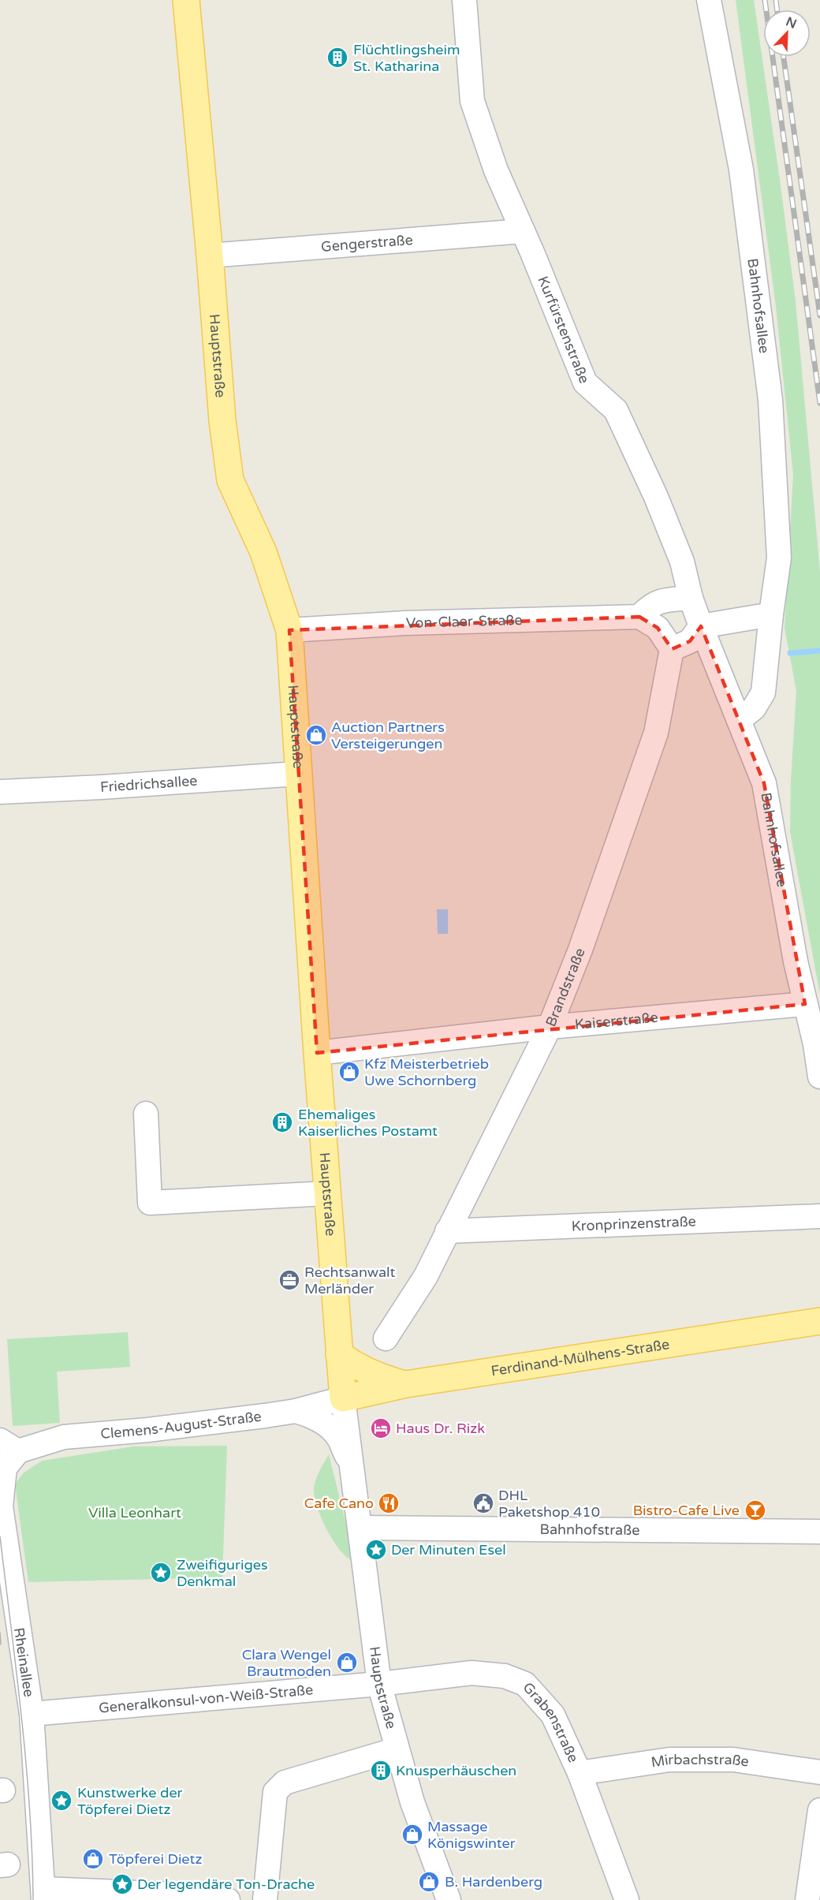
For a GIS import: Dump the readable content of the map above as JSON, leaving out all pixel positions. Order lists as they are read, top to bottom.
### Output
{
  "streets": {
    "main road": ["Hauptstraße", "Ferdinand-Mülhens-Straße"],
    "street": [
      "Gengerstraße",
      "Bahnhofsallee",
      "Kurfürstenstraße",
      "Von-Claer-Straße",
      "Friedrichsallee",
      "Brandstraße",
      "Kaiserstraße",
      "Kronprinzenstraße",
      "Clemens-August-Straße",
      "Bahnhofstraße",
      "Rheinallee",
      "Generalkonsul-von-Weiß-Straße",
      "Grabenstraße",
      "Mirbachstraße"
    ]
  },
  "crossings": [
    ["Gengerstraße", "Kurfürstenstraße"],
    ["Gengerstraße", "Hauptstraße"],
    ["Bahnhofsallee", "Kurfürstenstraße"],
    ["Bahnhofsallee", "Kaiserstraße"],
    ["Hauptstraße", "Von-Claer-Straße"],
    ["Hauptstraße", "Friedrichsallee"],
    ["Hauptstraße", "Kaiserstraße"],
    ["Hauptstraße", "Ferdinand-Mülhens-Straße"],
    ["Hauptstraße", "Clemens-August-Straße"],
    ["Hauptstraße", "Bahnhofstraße"],
    ["Hauptstraße", "Generalkonsul-von-Weiß-Straße"],
    ["Hauptstraße", "Grabenstraße"],
    ["Brandstraße", "Kaiserstraße"],
    ["Brandstraße", "Kronprinzenstraße"],
    ["Ferdinand-Mülhens-Straße", "Clemens-August-Straße"],
    ["Clemens-August-Straße", "Rheinallee"],
    ["Rheinallee", "Generalkonsul-von-Weiß-Straße"],
    ["Generalkonsul-von-Weiß-Straße", "Grabenstraße"],
    ["Grabenstraße", "Mirbachstraße"]
  ],
  "parks": ["Villa Leonhart"],
  "places": {
    "building": ["Flüchtlingsheim St. Katharina", "Ehemaliges Kaiserliches Postamt", "Knusperhäuschen"],
    "shop": [
      "Auction Partners Versteigerungen",
      "Kfz Meisterbetrieb Uwe Schornberg",
      "Clara Wengel Brautmoden",
      "Massage Königswinter",
      "Töpferei Dietz",
      "B. Hardenberg"
    ],
    "office": ["Rechtsanwalt Merländer"],
    "hotel": ["Haus Dr. Rizk"],
    "restaurant": ["Cafe Cano"],
    "public building": ["DHL Paketshop 410"],
    "bar": ["Bistro-Cafe Live"],
    "place": [
      "Der Minuten Esel",
      "Zweifiguriges Denkmal",
      "Kunstwerke der Töpferei Dietz",
      "Der legendäre Ton-Drache"
    ]
  },
  "north": "top right"
}
